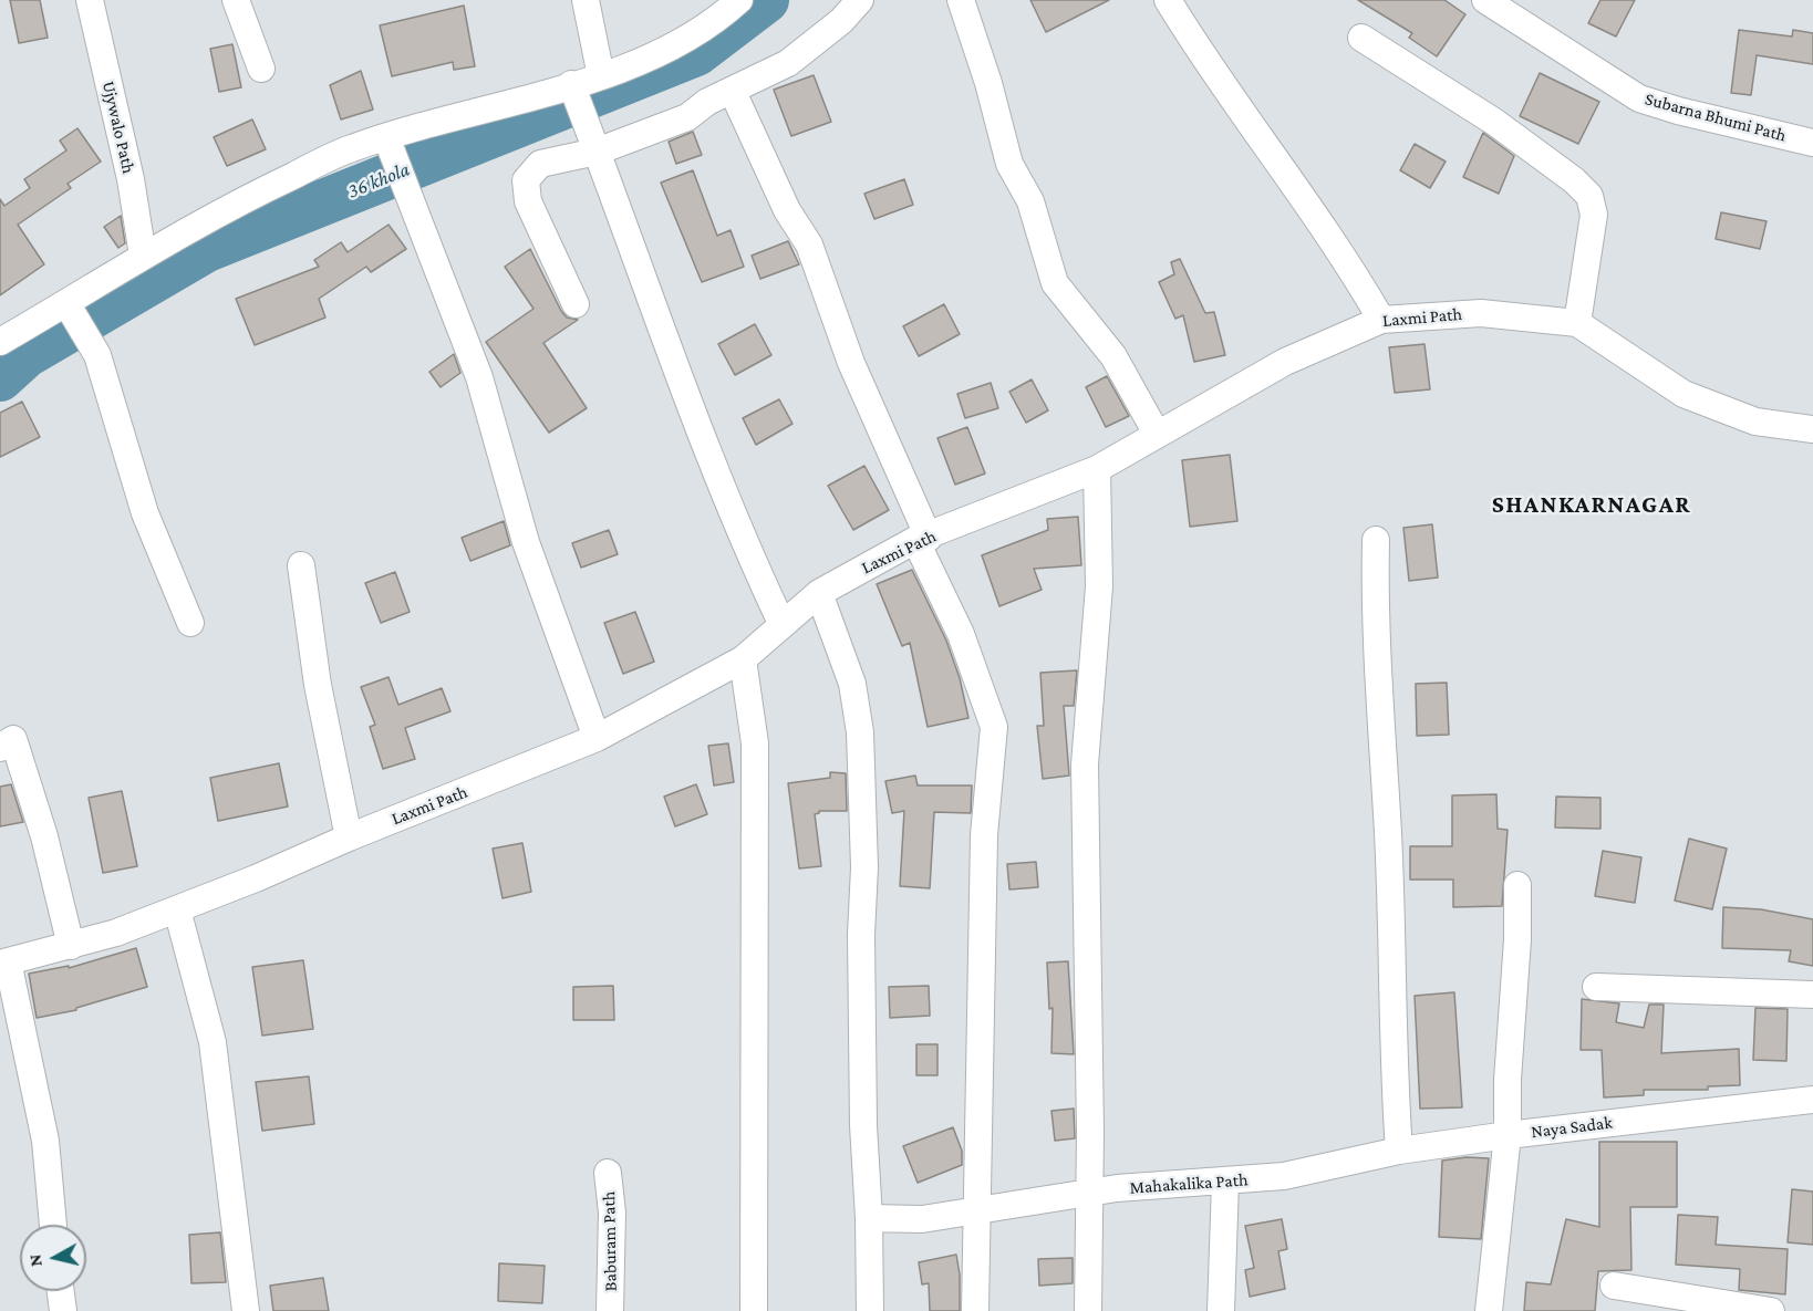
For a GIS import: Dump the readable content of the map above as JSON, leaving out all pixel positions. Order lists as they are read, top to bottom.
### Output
{
  "streets": {
    "street": [
      "Subarna Bhumi Path",
      "Ujywalo Path",
      "Laxmi Path",
      "Naya Sadak",
      "Mahakalika Path",
      "Baburam Path"
    ]
  },
  "crossings": [
    ["Naya Sadak", "Mahakalika Path"]
  ],
  "districts": ["SHANKARNAGAR"],
  "water": ["36 khola"],
  "north": "left"
}
